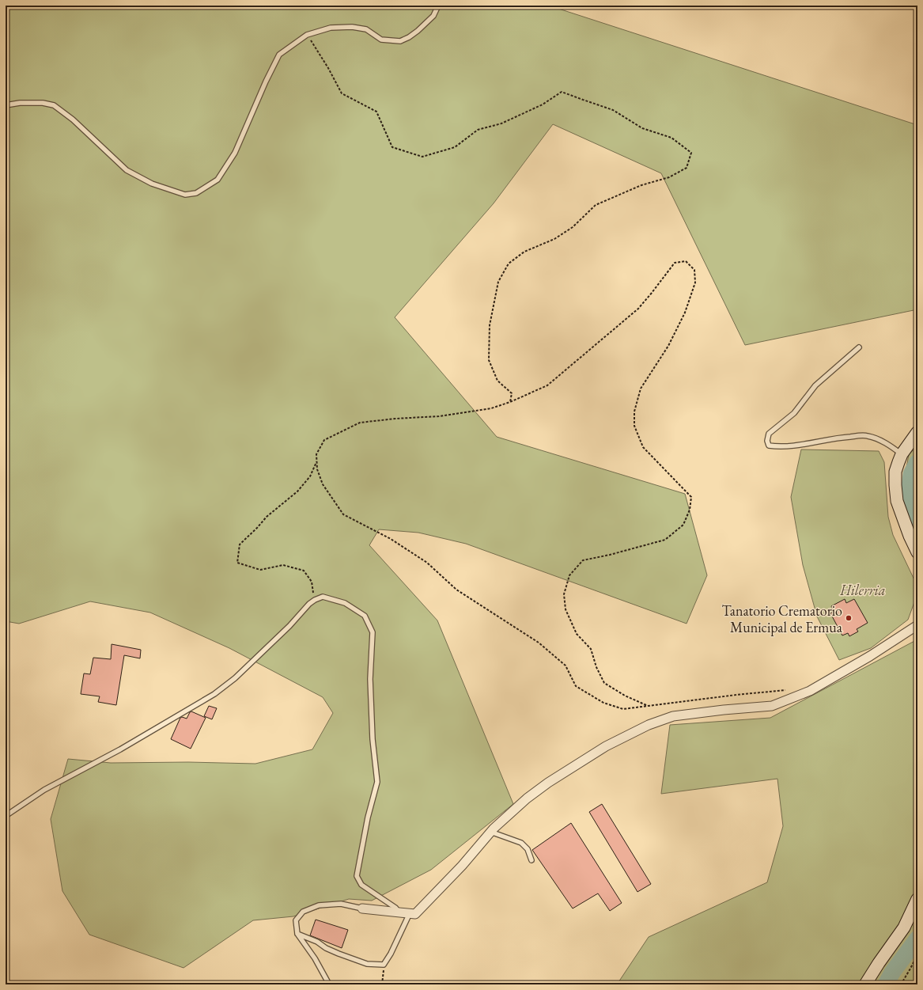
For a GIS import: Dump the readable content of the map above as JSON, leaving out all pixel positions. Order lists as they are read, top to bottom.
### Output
{
  "parks": ["Hilerria"],
  "places": ["Tanatorio Crematorio Municipal de Ermua"]
}
